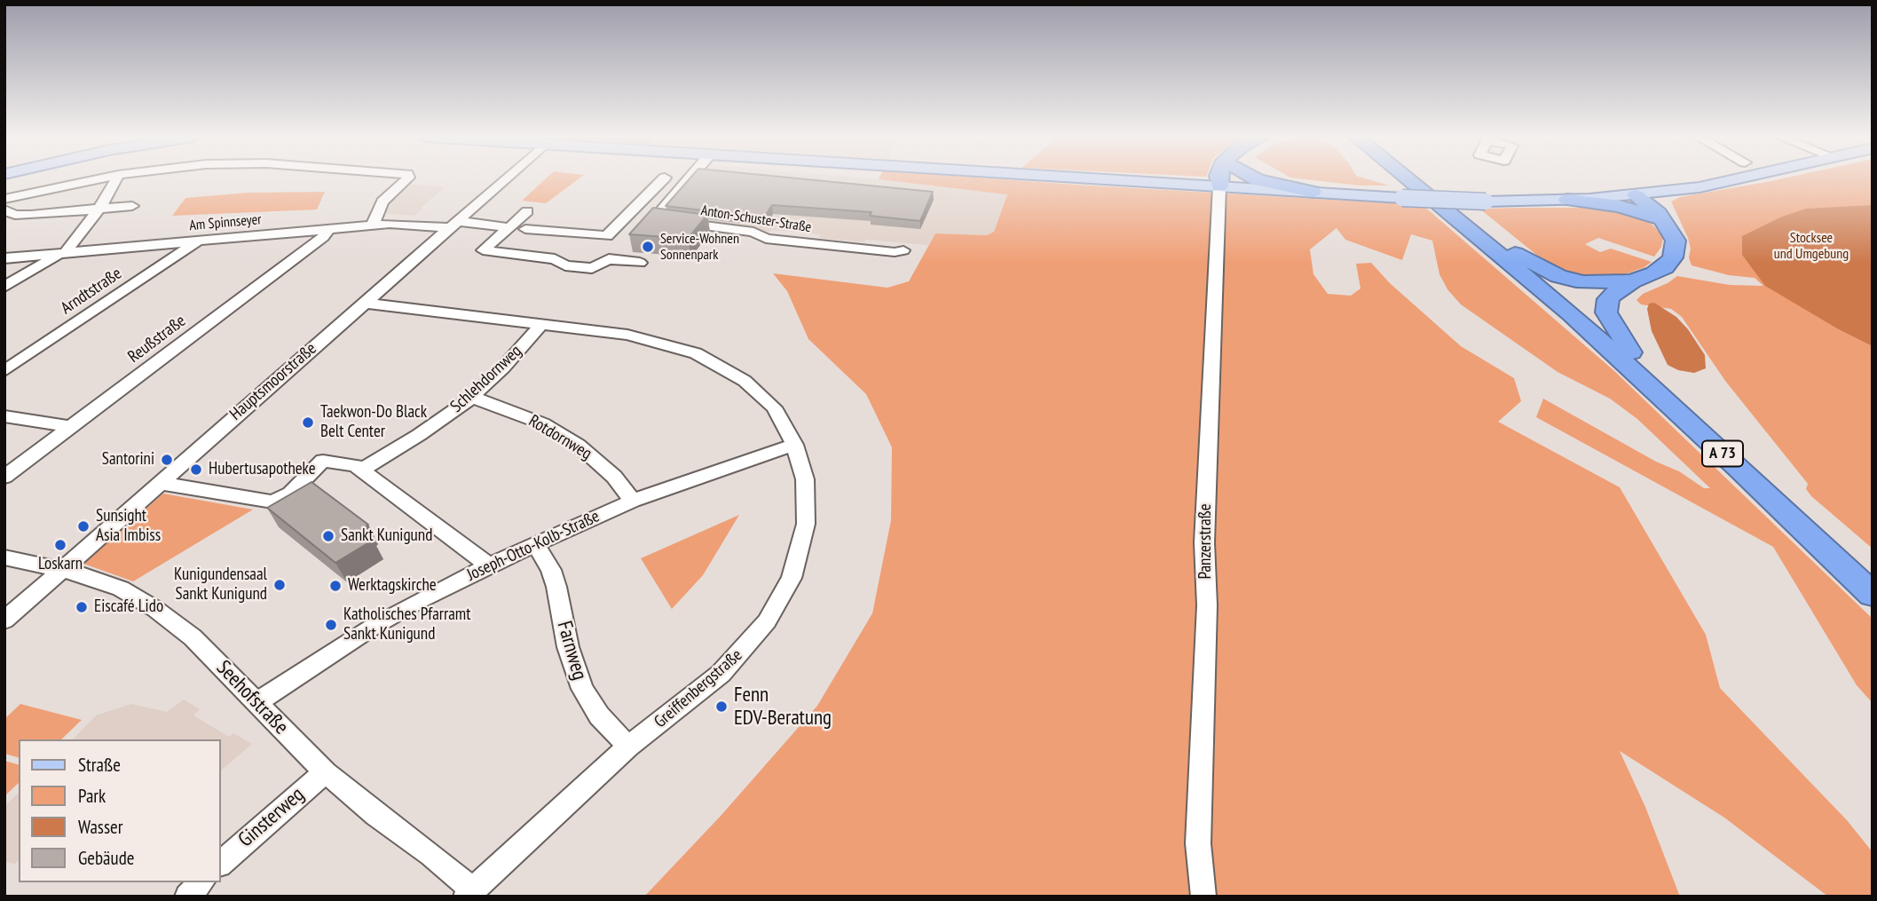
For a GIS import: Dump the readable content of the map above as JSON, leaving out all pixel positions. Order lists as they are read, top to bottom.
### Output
{
  "streets": {
    "highway": ["A 73"],
    "street": [
      "Anton-Schuster-Straße",
      "Am Spinnseyer",
      "Arndtstraße",
      "Reußstraße",
      "Schlehdornweg",
      "Hauptsmoorstraße",
      "Rotdornweg",
      "Panzerstraße",
      "Joseph-Otto-Kolb-Straße",
      "Farnweg",
      "Greiffenbergstraße",
      "Seehofstraße",
      "Ginsterweg"
    ]
  },
  "crossings": [
    ["Am Spinnseyer", "Arndtstraße"],
    ["Am Spinnseyer", "Reußstraße"],
    ["Am Spinnseyer", "Hauptsmoorstraße"],
    ["Schlehdornweg", "Rotdornweg"],
    ["Schlehdornweg", "Greiffenbergstraße"],
    ["Hauptsmoorstraße", "Greiffenbergstraße"],
    ["Hauptsmoorstraße", "Seehofstraße"],
    ["Rotdornweg", "Joseph-Otto-Kolb-Straße"],
    ["Joseph-Otto-Kolb-Straße", "Farnweg"],
    ["Joseph-Otto-Kolb-Straße", "Greiffenbergstraße"],
    ["Joseph-Otto-Kolb-Straße", "Seehofstraße"],
    ["Farnweg", "Greiffenbergstraße"],
    ["Greiffenbergstraße", "Seehofstraße"],
    ["Seehofstraße", "Ginsterweg"]
  ],
  "parks": ["Stocksee und Umgebung"],
  "places": [
    "Service-Wohnen Sonnenpark",
    "Taekwon-Do Black Belt Center",
    "Santorini",
    "Hubertusapotheke",
    "Sunsight Asia Imbiss",
    "Sankt Kunigund",
    "Loskarn",
    "Kunigundensaal Sankt Kunigund",
    "Werktagskirche",
    "Eiscafé Lido",
    "Katholisches Pfarramt Sankt Kunigund",
    "Fenn EDV-Beratung"
  ],
  "legend": [
    "Straße",
    "Park",
    "Wasser",
    "Gebäude"
  ]
}
